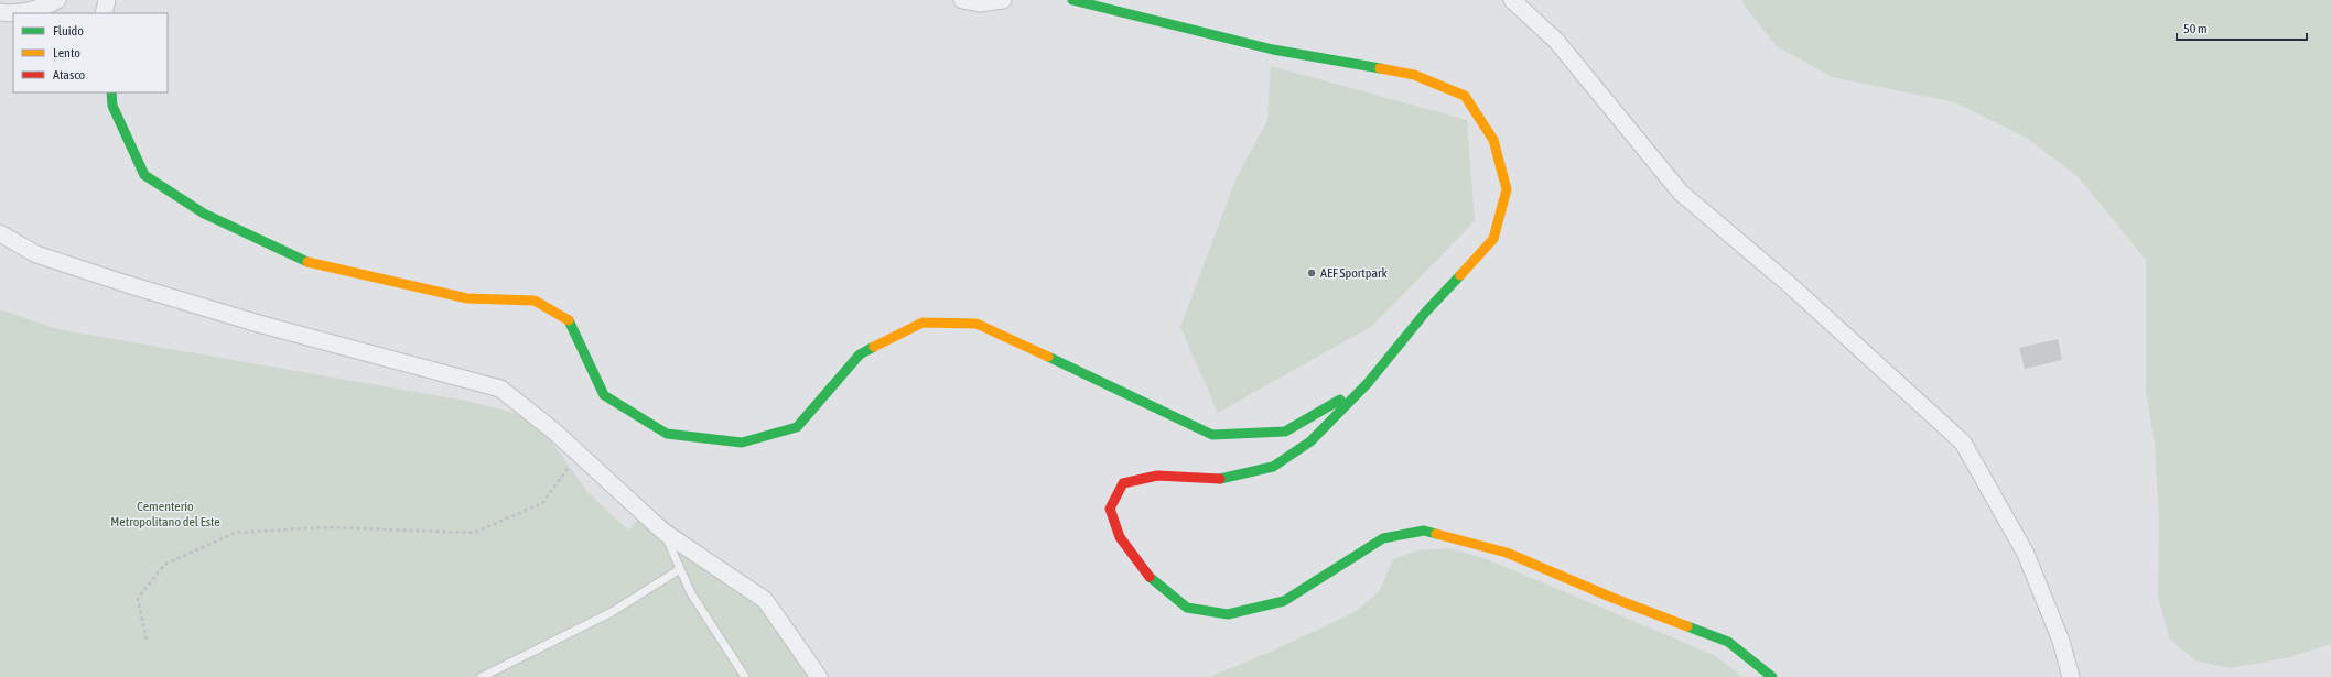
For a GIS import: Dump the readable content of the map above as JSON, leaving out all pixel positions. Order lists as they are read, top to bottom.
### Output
{
  "parks": ["Cementerio Metropolitano del Este"],
  "places": ["AEF Sportpark"],
  "legend": ["Fluido", "Lento", "Atasco"],
  "scale_bar": "50 m"
}
